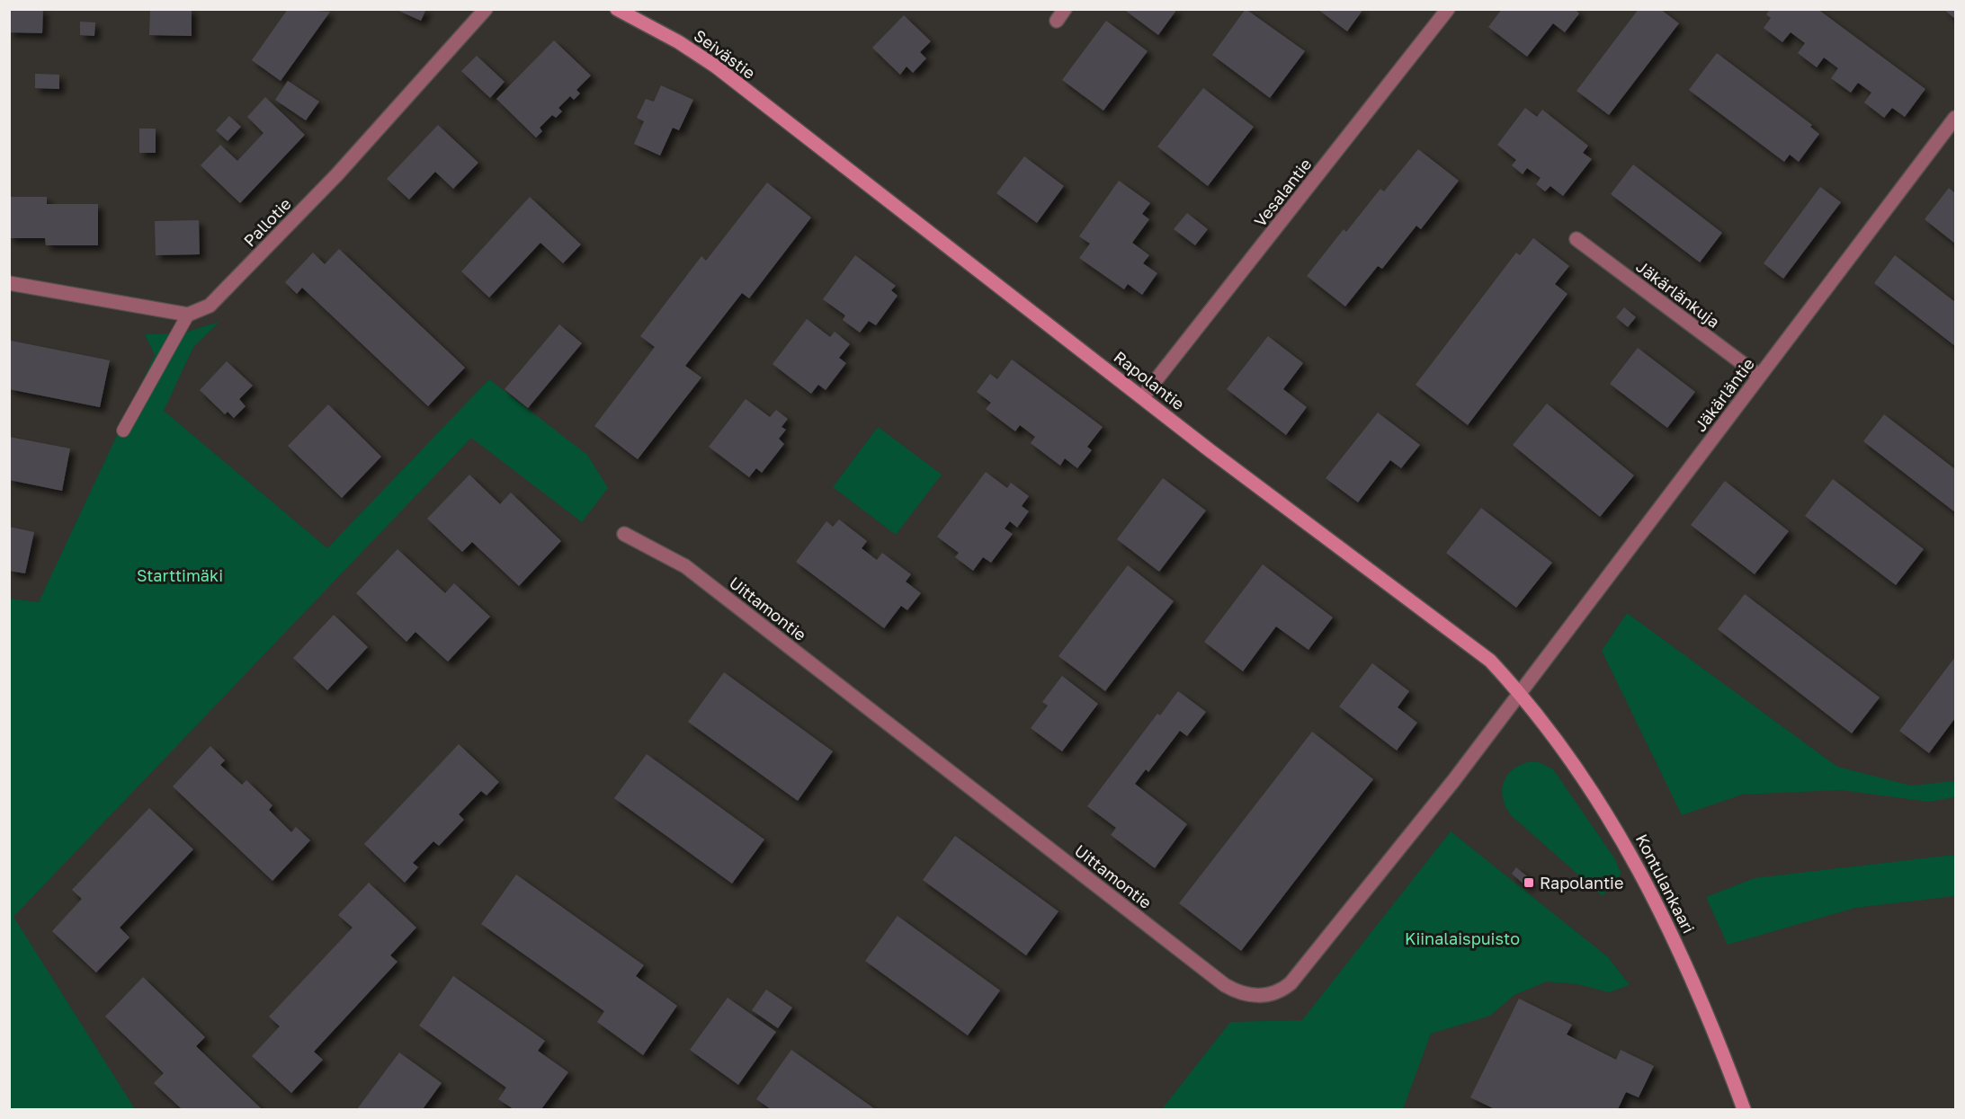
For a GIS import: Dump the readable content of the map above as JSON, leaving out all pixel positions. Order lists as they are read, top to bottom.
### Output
{
  "streets": {
    "street": [
      "Seivästie",
      "Vesalantie",
      "Pallotie",
      "Jäkärlänkuja",
      "Rapolantie",
      "Jäkärläntie",
      "Uittamontie",
      "Kontulankaari"
    ]
  },
  "crossings": [
    ["Seivästie", "Rapolantie"],
    ["Vesalantie", "Rapolantie"],
    ["Jäkärlänkuja", "Jäkärläntie"],
    ["Rapolantie", "Jäkärläntie"],
    ["Rapolantie", "Uittamontie"],
    ["Rapolantie", "Kontulankaari"],
    ["Jäkärläntie", "Uittamontie"],
    ["Jäkärläntie", "Kontulankaari"],
    ["Uittamontie", "Kontulankaari"]
  ],
  "parks": ["Starttimäki", "Kiinalaispuisto"],
  "places": {
    "transit": ["Rapolantie"]
  }
}
